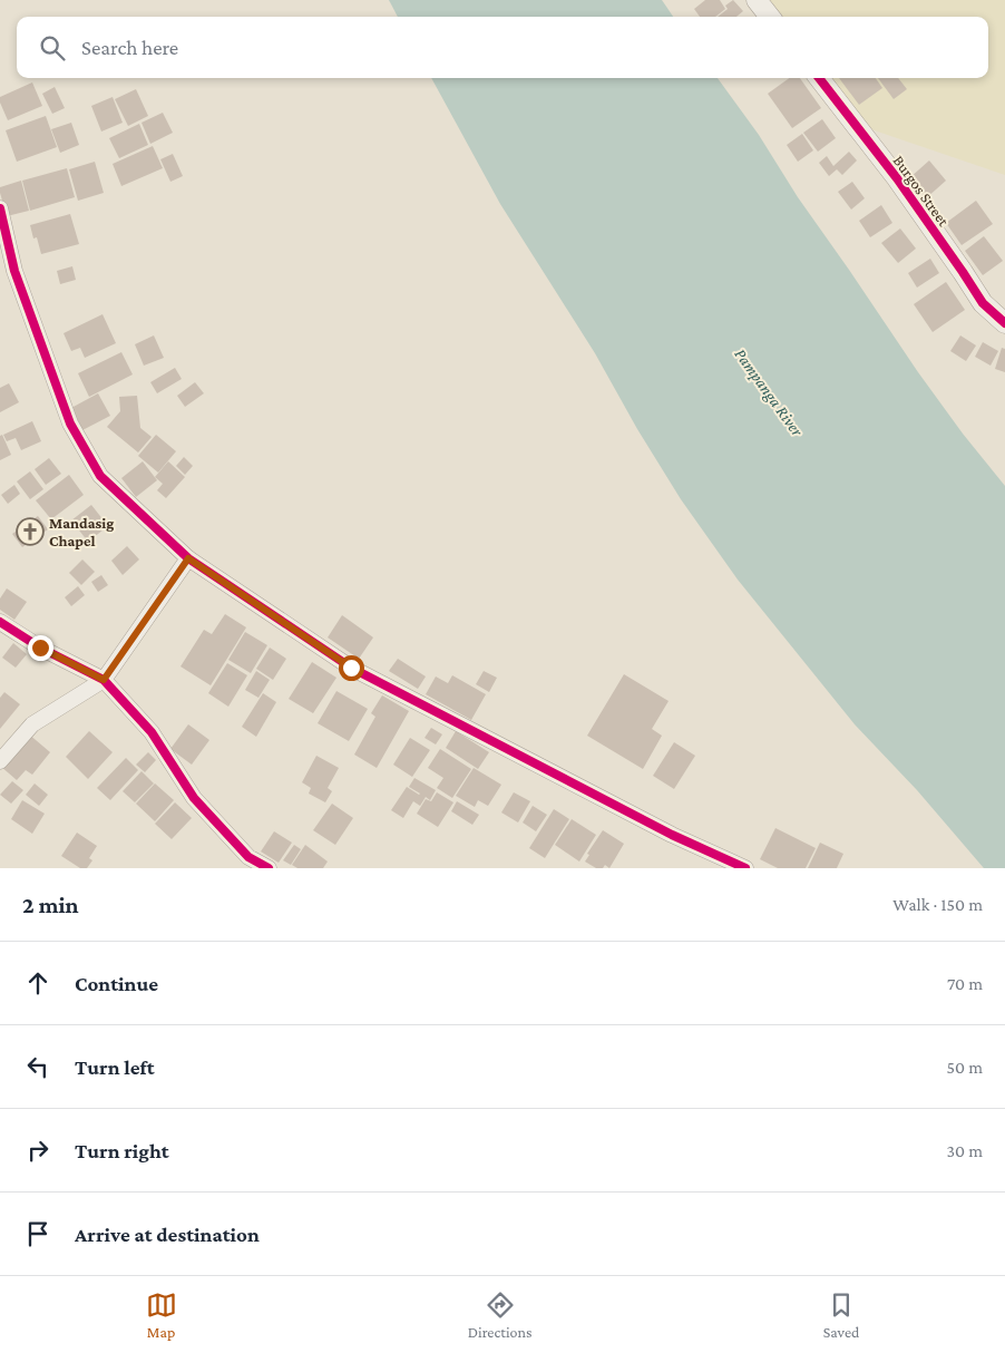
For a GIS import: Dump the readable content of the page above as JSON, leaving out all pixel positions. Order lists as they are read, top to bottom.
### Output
{
  "streets": {
    "street": ["Burgos Street"]
  },
  "water": ["Pampanga River"],
  "places": {
    "church": ["Mandasig Chapel"]
  },
  "page": {
    "search": "Search here",
    "heading": ["2 min", "Walk · 150 m"],
    "list": [
      ["Continue", "70 m"],
      ["Turn left", "50 m"],
      ["Turn right", "30 m"],
      "Arrive at destination"
    ],
    "nav": ["Map", "Directions", "Saved"]
  }
}
